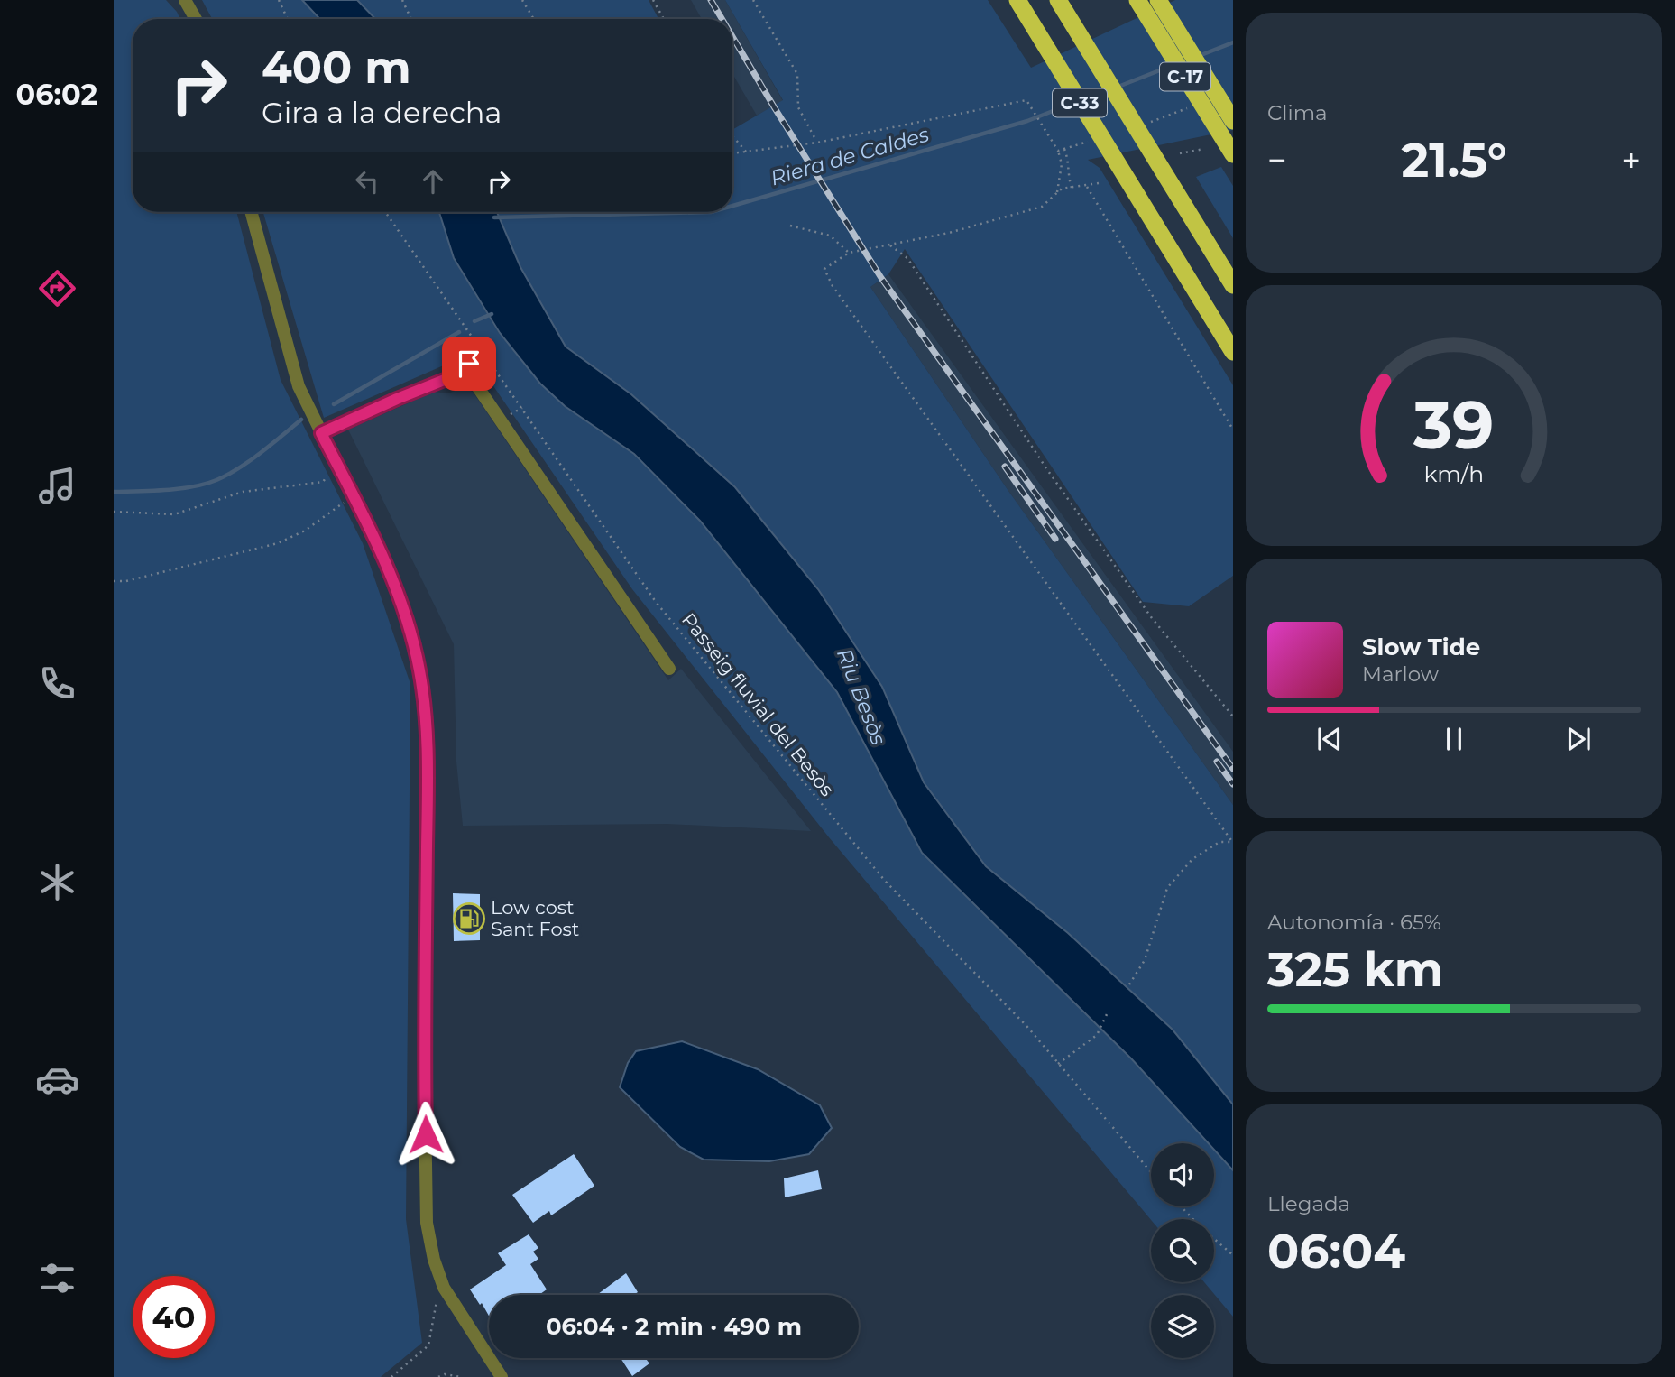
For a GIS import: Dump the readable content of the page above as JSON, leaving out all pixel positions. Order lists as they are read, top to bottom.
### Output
{
  "streets": {
    "highway": ["C-17", "C-33"],
    "path": ["Passeig fluvial del Besòs"]
  },
  "water": ["Riera de Caldes", "Riu Besòs"],
  "places": {
    "fuel station": ["Low cost Sant Fost"]
  },
  "page": {
    "tabs": "06:02",
    "tile": [
      "Clima",
      ["Autonomía · 65%", "325 km"],
      ["Llegada", "06:04"]
    ],
    "turn": ["400 m", "Gira a la derecha"],
    "heat": ["−", "21.5°", "+"],
    "song": ["Slow Tide", "Marlow"],
    "limit": "40",
    "trip": "06:04 · 2 min · 490 m",
    "gauge": ["39", "km/h"]
  }
}
